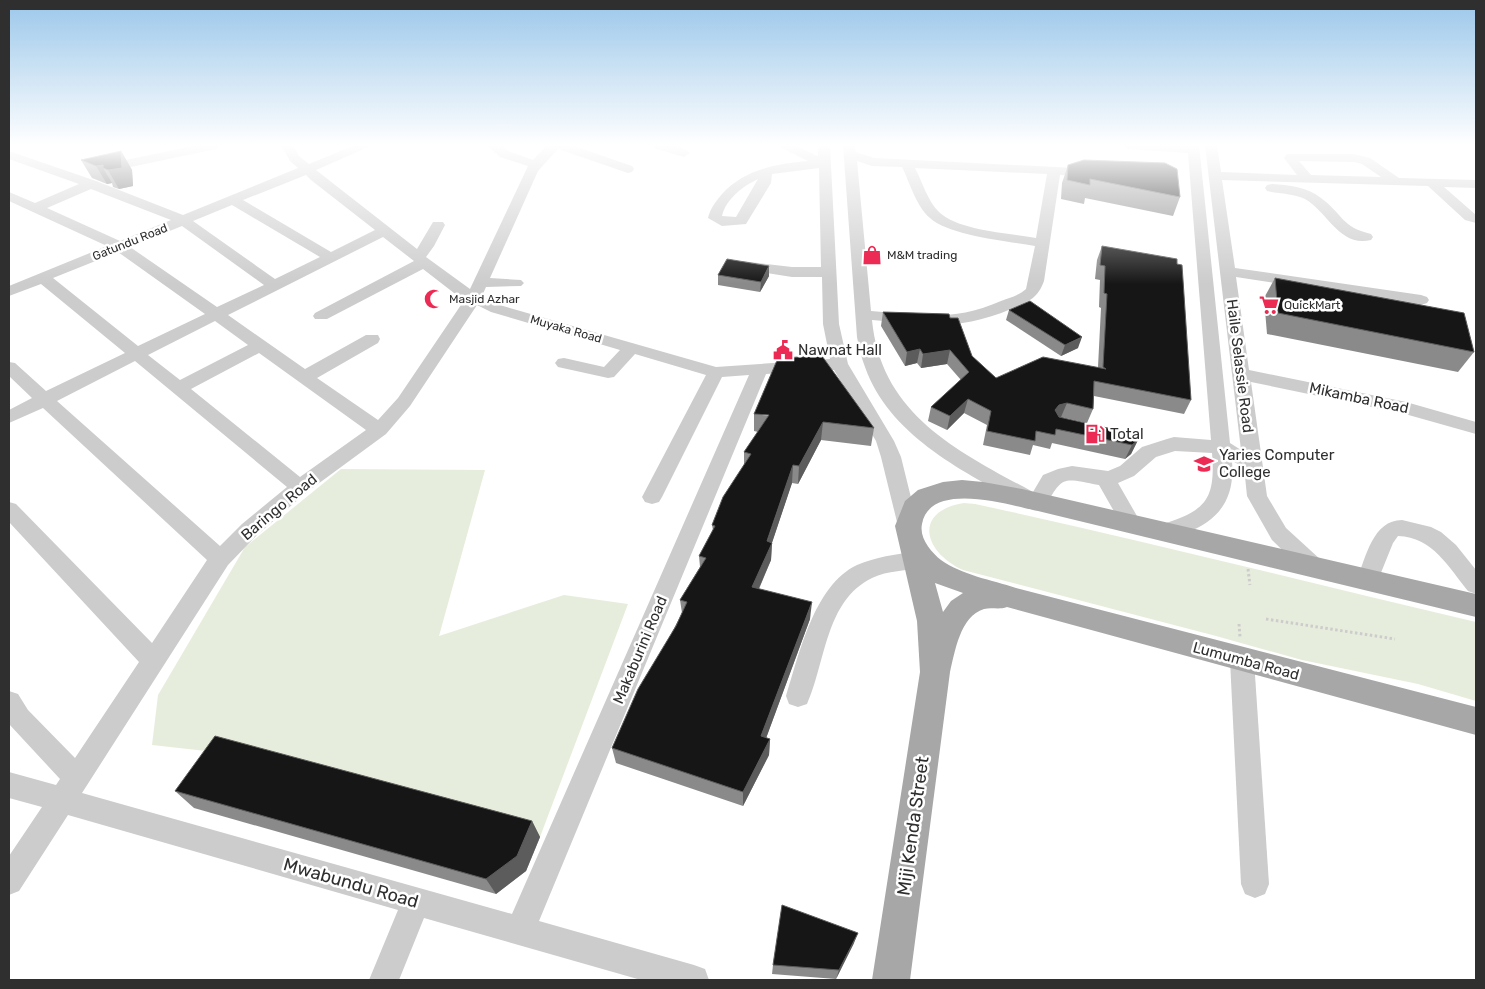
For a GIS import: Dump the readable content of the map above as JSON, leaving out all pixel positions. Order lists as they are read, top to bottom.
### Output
{
  "streets": {
    "main road": ["Lumumba Road", "Miji Kenda Street"],
    "street": [
      "Gatundu Road",
      "Muyaka Road",
      "Haile Selassie Road",
      "Mikamba Road",
      "Baringo Road",
      "Makaburini Road",
      "Mwabundu Road"
    ]
  },
  "crossings": [
    ["Muyaka Road", "Baringo Road"],
    ["Muyaka Road", "Makaburini Road"],
    ["Haile Selassie Road", "Mikamba Road"],
    ["Baringo Road", "Mwabundu Road"],
    ["Makaburini Road", "Mwabundu Road"],
    ["Lumumba Road", "Miji Kenda Street"]
  ],
  "places": {
    "shop": ["M&M trading"],
    "mosque": ["Masjid Azhar"],
    "supermarket": ["QuickMart"],
    "public building": ["Nawnat Hall"],
    "fuel station": ["Total"],
    "school or university": ["Yaries Computer College"]
  }
}
